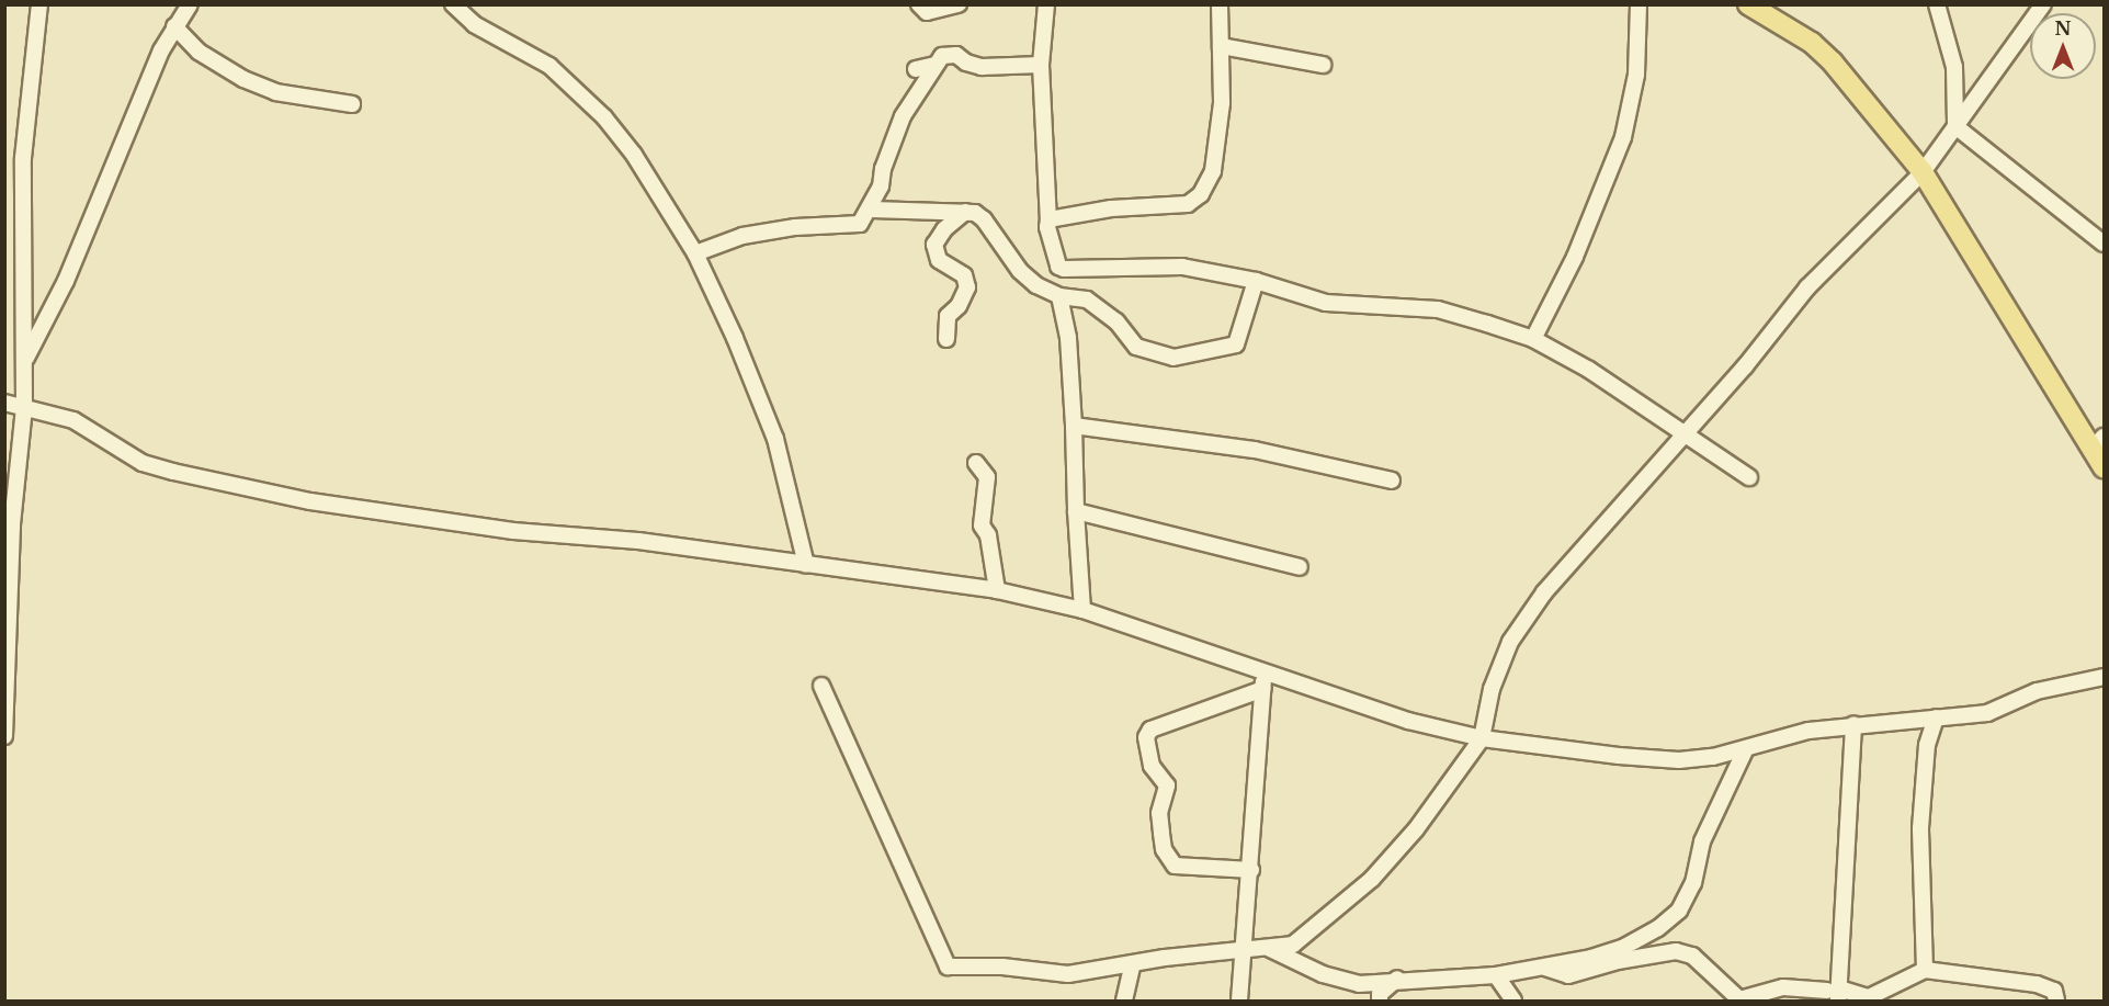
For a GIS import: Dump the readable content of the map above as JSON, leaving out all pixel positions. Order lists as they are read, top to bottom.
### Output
{
  "north": "top"
}
